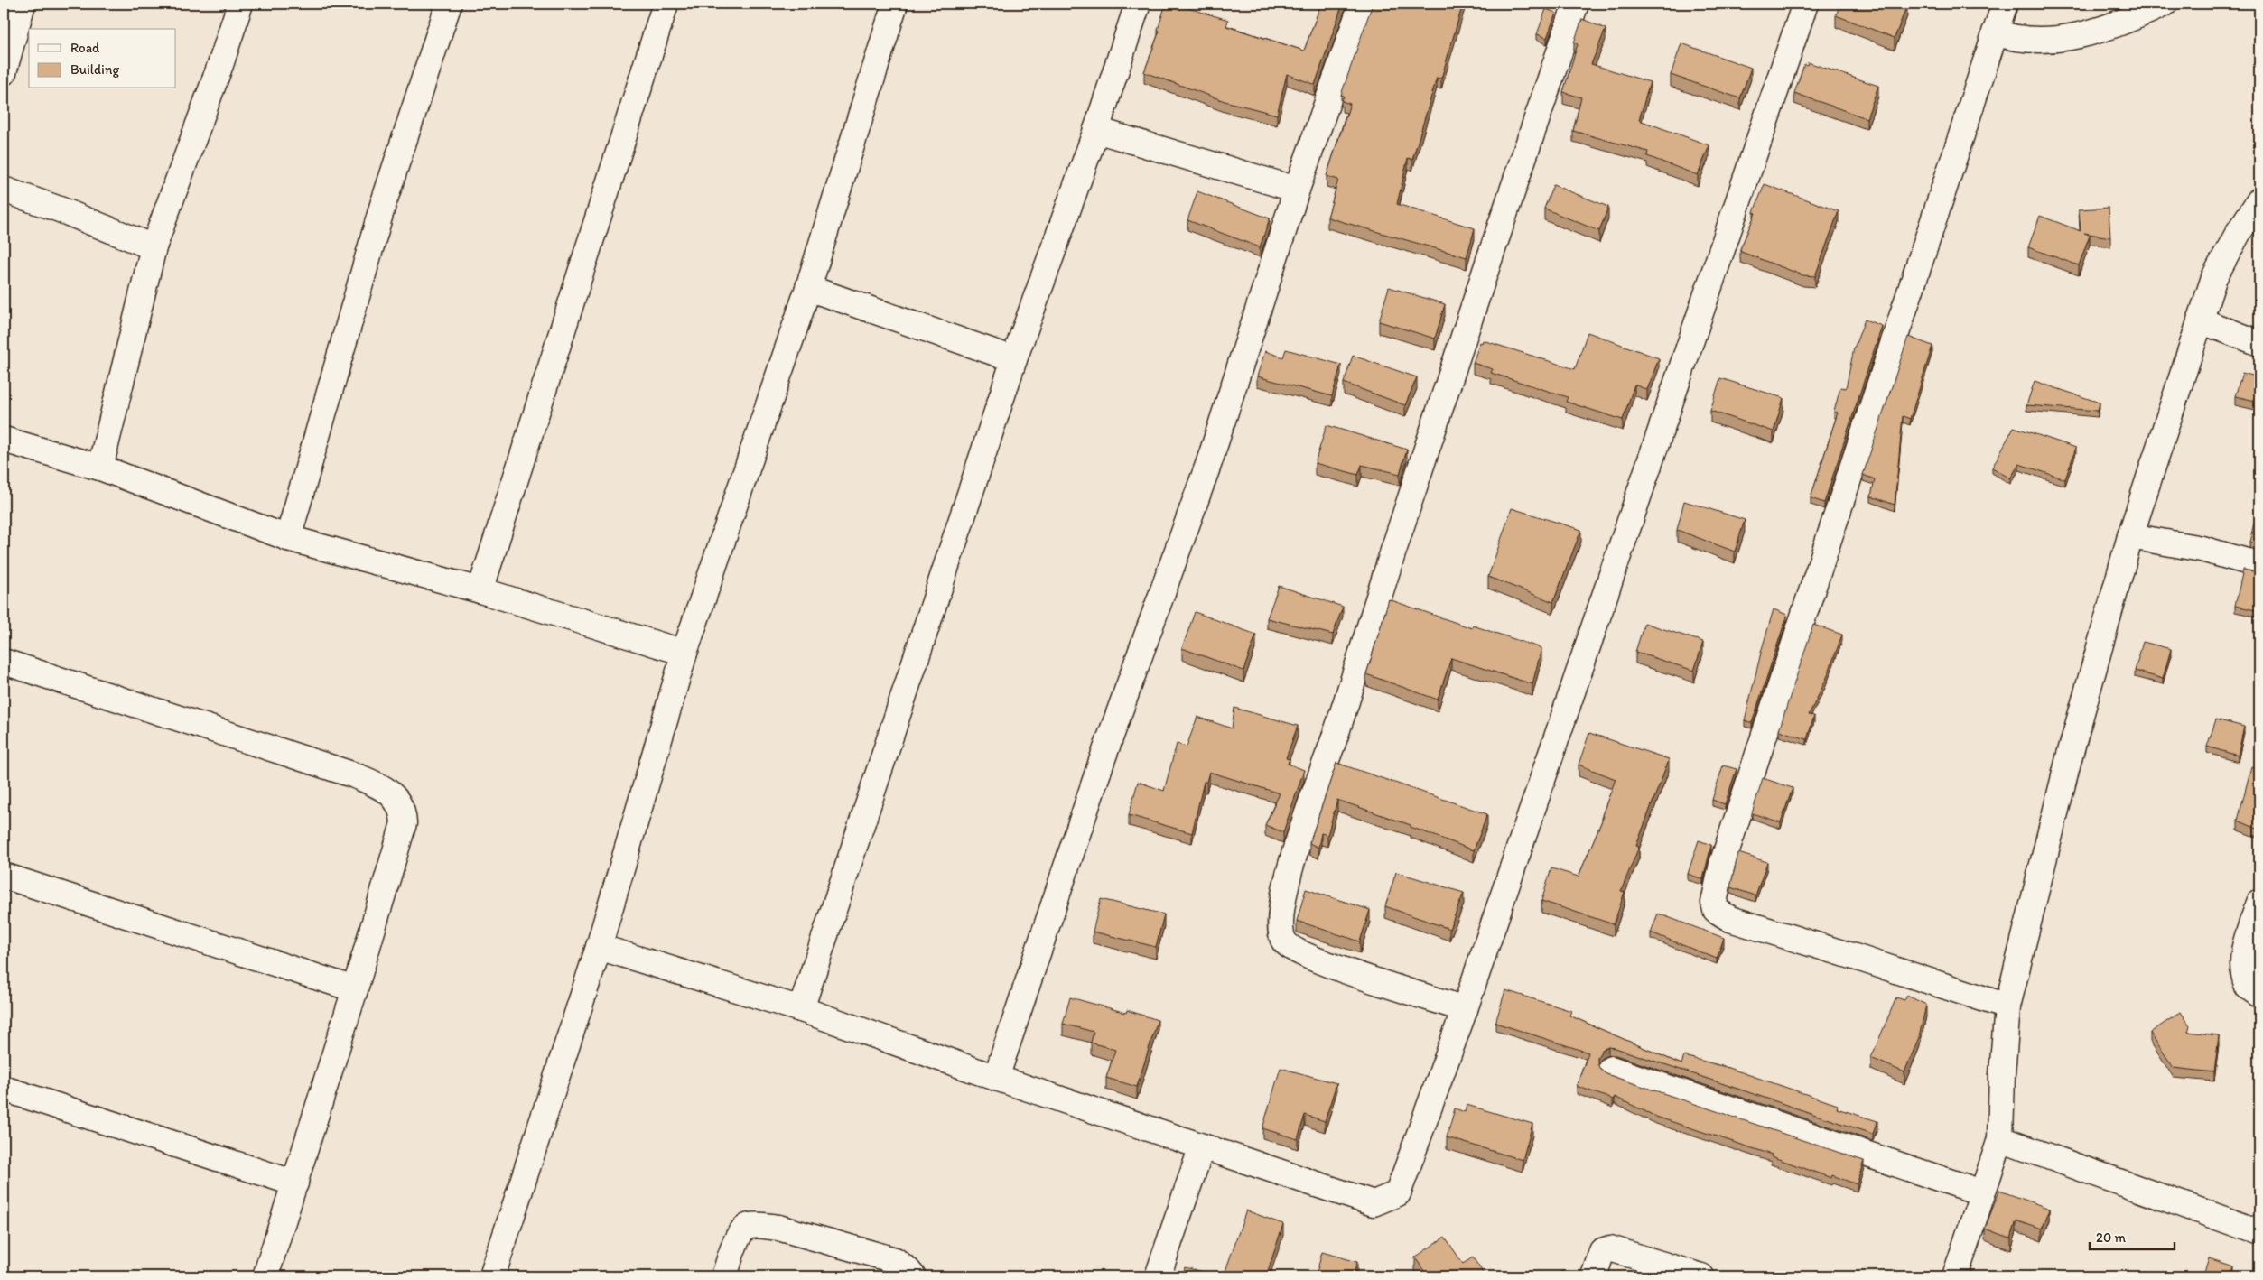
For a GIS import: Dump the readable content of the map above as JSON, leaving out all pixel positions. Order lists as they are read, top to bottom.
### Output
{
  "legend": ["Road", "Building"],
  "scale_bar": "20 m"
}
